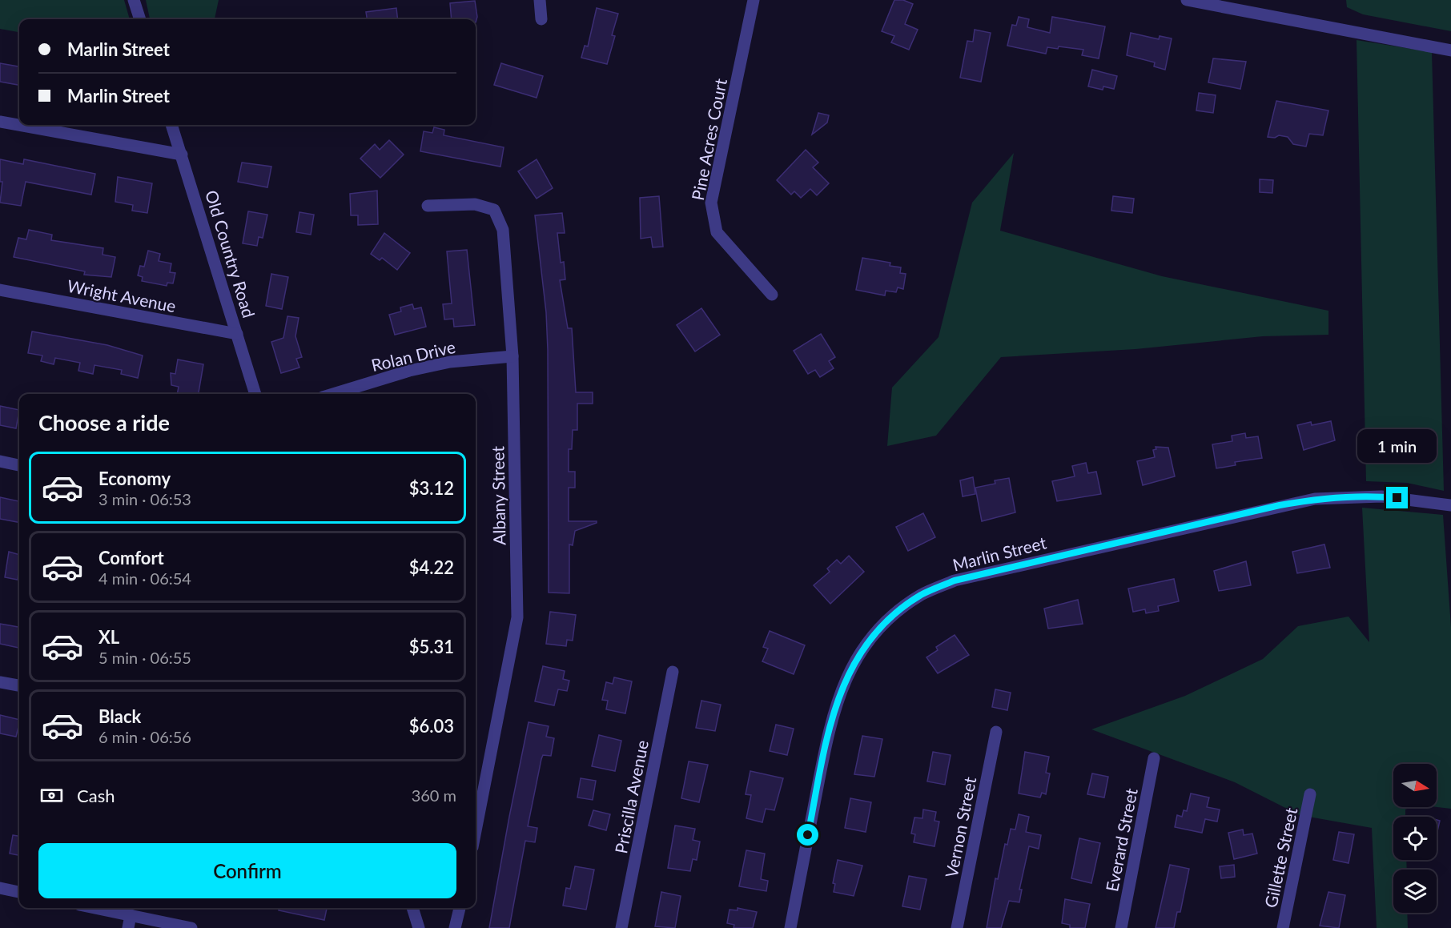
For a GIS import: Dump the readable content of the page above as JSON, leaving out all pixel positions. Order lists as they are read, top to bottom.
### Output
{
  "streets": {
    "street": [
      "Pine Acres Court",
      "Old Country Road",
      "Wright Avenue",
      "Rolan Drive",
      "Albany Street",
      "Marlin Street",
      "Priscilla Avenue",
      "Vernon Street",
      "Everard Street",
      "Gillette Street"
    ]
  },
  "crossings": [
    ["Old Country Road", "Wright Avenue"],
    ["Rolan Drive", "Albany Street"]
  ],
  "north": "right",
  "page": {
    "banner": ["Marlin Street", "Marlin Street"],
    "heading": "Choose a ride",
    "bubble": "1 min",
    "list": [
      {
        "name": "Economy",
        "note": "3 min · 06:53",
        "value": "$3.12"
      },
      {
        "name": "Comfort",
        "note": "4 min · 06:54",
        "value": "$4.22"
      },
      {
        "name": "XL",
        "note": "5 min · 06:55",
        "value": "$5.31"
      },
      {
        "name": "Black",
        "note": "6 min · 06:56",
        "value": "$6.03"
      }
    ],
    "pay": ["Cash", "360 m"],
    "buttons": "Confirm"
  }
}
